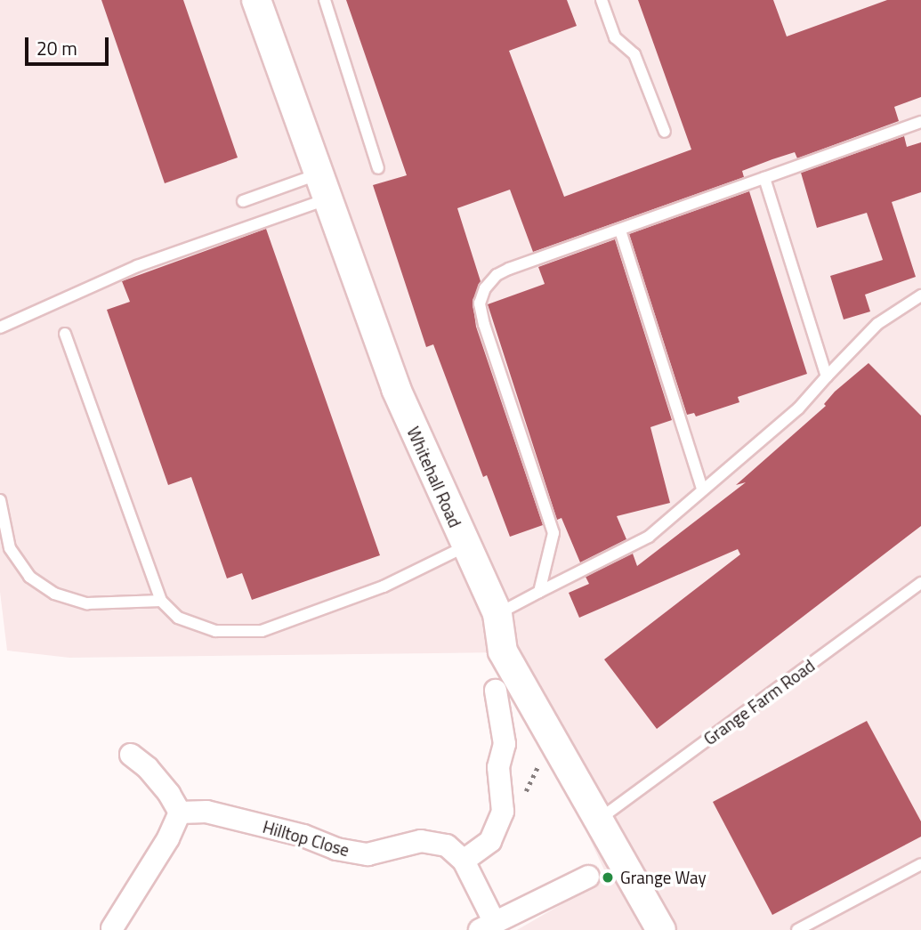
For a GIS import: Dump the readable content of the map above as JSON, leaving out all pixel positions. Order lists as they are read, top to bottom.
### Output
{
  "streets": {
    "street": ["Whitehall Road", "Hilltop Close"],
    "lane": ["Grange Farm Road"]
  },
  "crossings": [
    ["Whitehall Road", "Grange Farm Road"]
  ],
  "places": ["Grange Way"],
  "scale_bar": "20 m"
}
